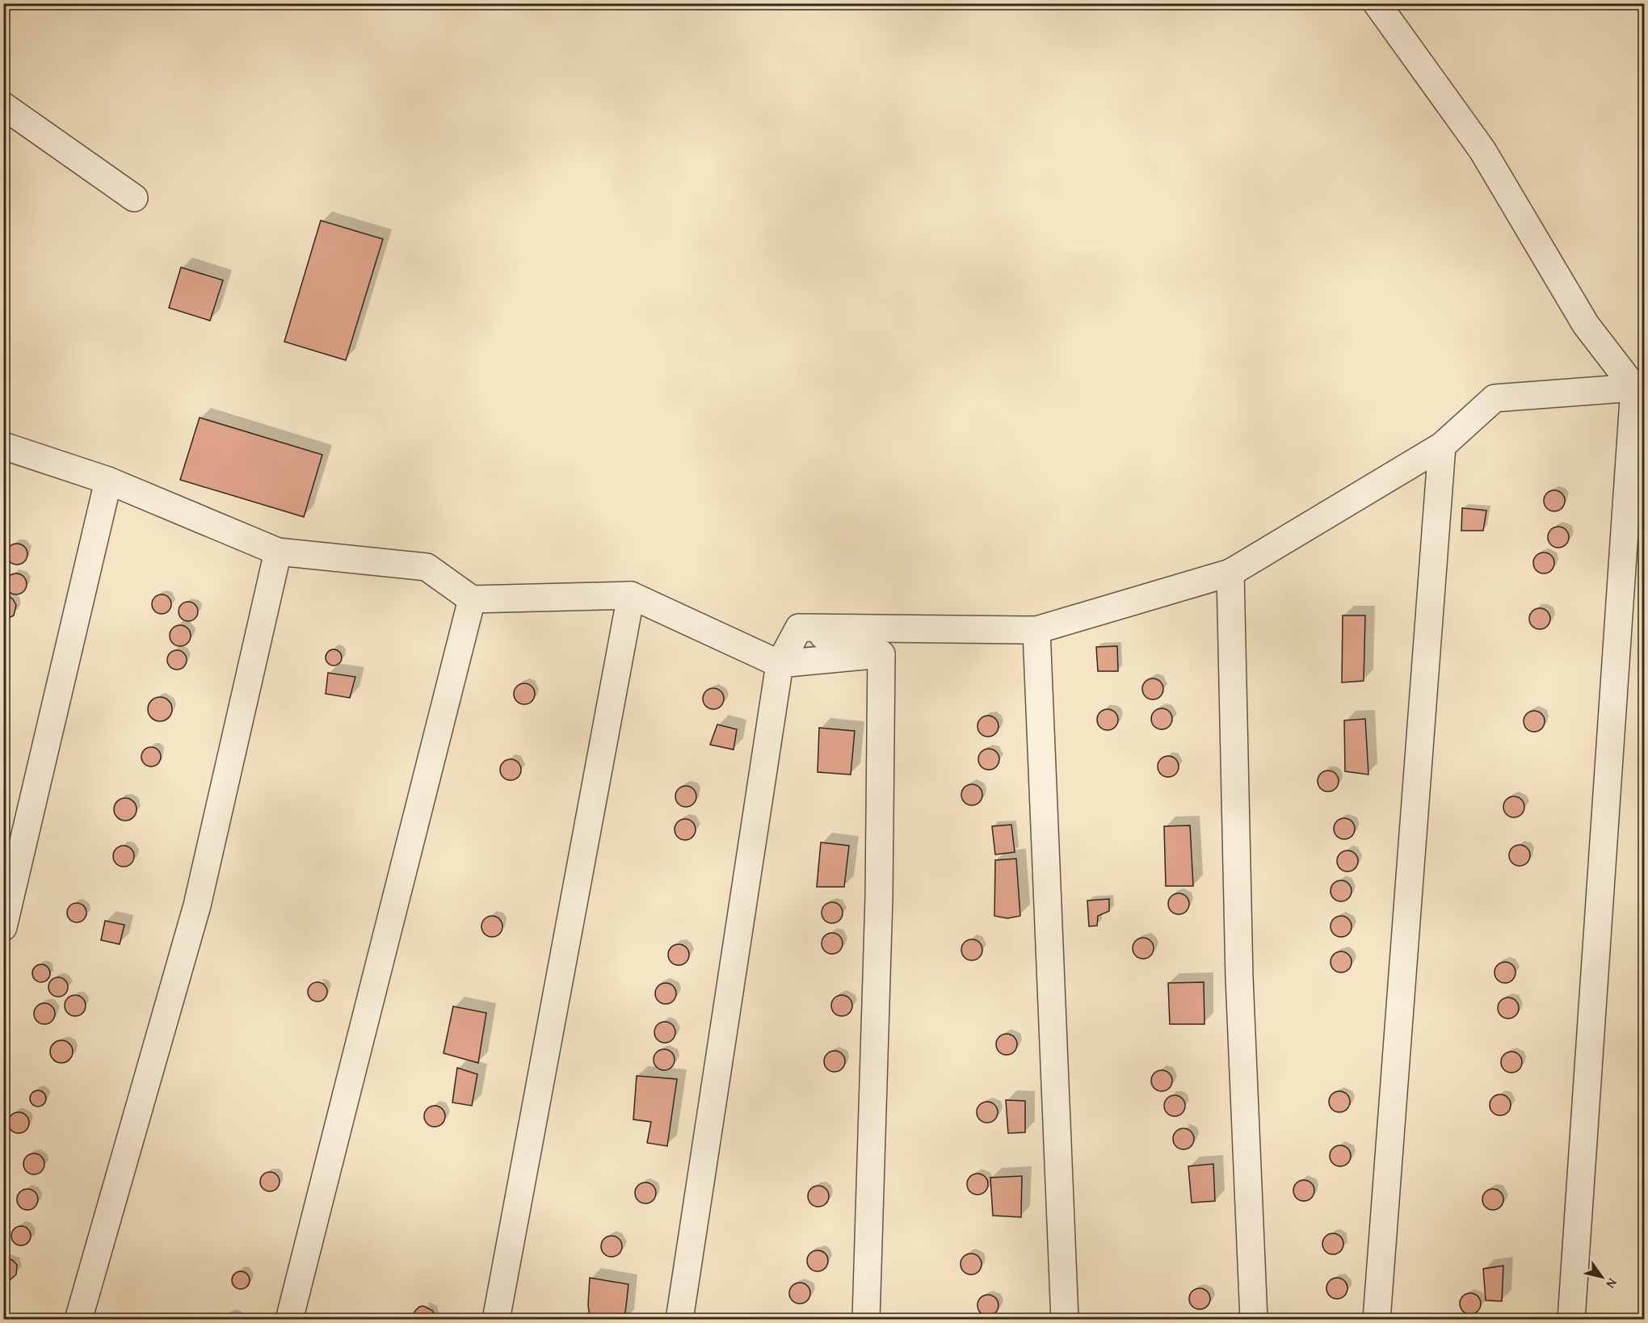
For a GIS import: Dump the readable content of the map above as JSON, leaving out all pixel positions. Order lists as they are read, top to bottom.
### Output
{
  "north": "bottom right"
}
